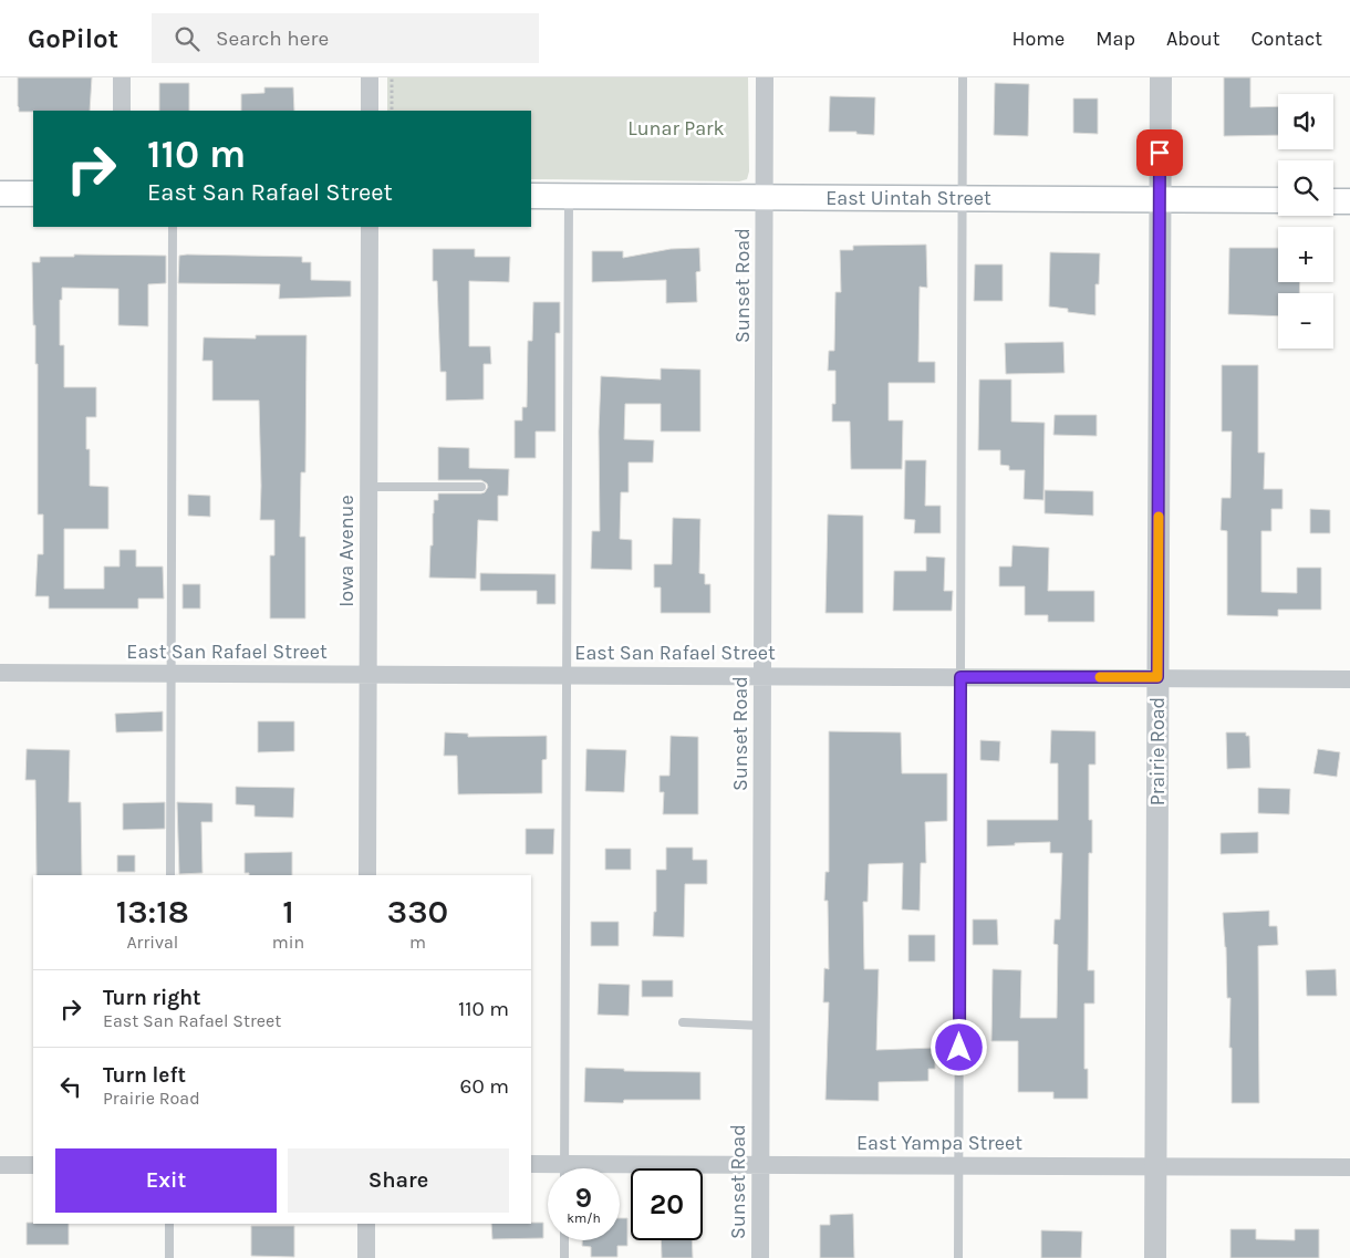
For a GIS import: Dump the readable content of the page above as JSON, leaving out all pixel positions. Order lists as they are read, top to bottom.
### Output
{
  "streets": {
    "main road": ["East Uintah Street"],
    "street": [
      "Sunset Road",
      "Iowa Avenue",
      "East San Rafael Street",
      "Prairie Road",
      "East Yampa Street"
    ]
  },
  "crossings": [
    ["East Uintah Street", "Sunset Road"],
    ["East Uintah Street", "Prairie Road"],
    ["Sunset Road", "East San Rafael Street"],
    ["Sunset Road", "East Yampa Street"],
    ["Iowa Avenue", "East San Rafael Street"],
    ["East San Rafael Street", "Prairie Road"],
    ["Prairie Road", "East Yampa Street"]
  ],
  "parks": ["Lunar Park"],
  "page": {
    "header": "GoPilot",
    "search": "Search here",
    "nav": [
      "Home",
      "Map",
      "About",
      "Contact"
    ],
    "map_buttons": ["+", "−"],
    "turn": ["110 m", "East San Rafael Street"],
    "eta": [
      "13:18",
      "Arrival",
      "1",
      "min",
      "330",
      "m"
    ],
    "list": [
      {
        "name": "Turn right",
        "note": "East San Rafael Street",
        "value": "110 m"
      },
      {
        "name": "Turn left",
        "note": "Prairie Road",
        "value": "60 m"
      }
    ],
    "buttons": ["Exit", "Share"],
    "speed": "9 km/h",
    "limit": "20"
  }
}
